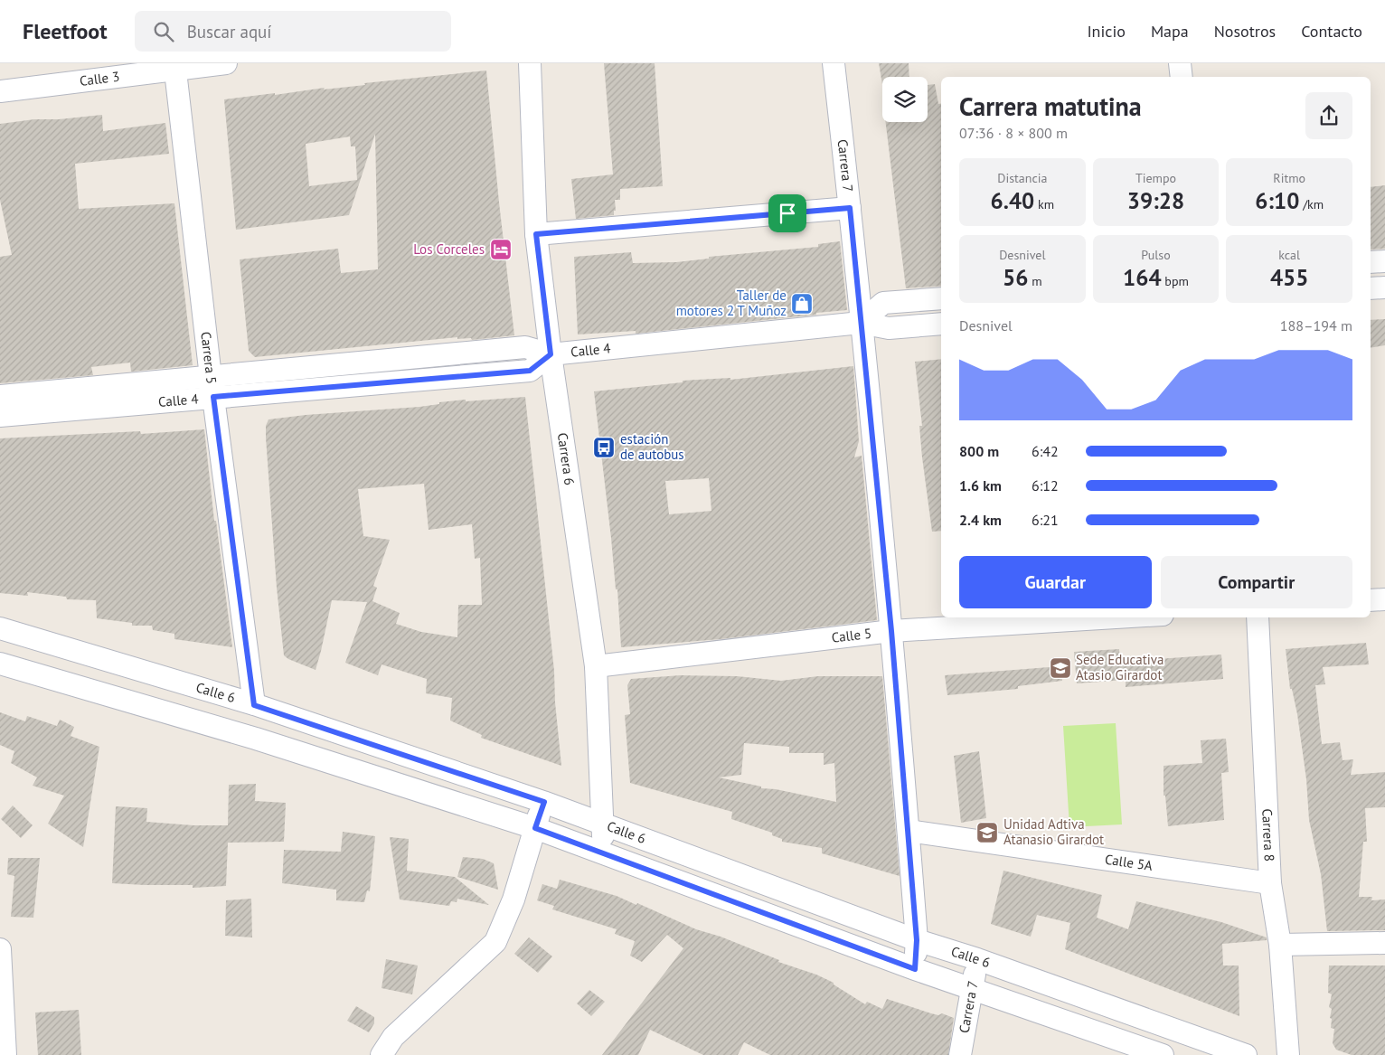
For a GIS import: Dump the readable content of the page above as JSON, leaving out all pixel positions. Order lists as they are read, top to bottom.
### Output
{
  "streets": {
    "street": [
      "Calle 3",
      "Carrera 7",
      "Calle 4",
      "Carrera 5",
      "Carrera 6",
      "Calle 5",
      "Calle 6",
      "Carrera 8",
      "Calle 5A"
    ]
  },
  "crossings": [
    ["Calle 3", "Carrera 5"],
    ["Carrera 7", "Calle 4"],
    ["Carrera 7", "Calle 5"],
    ["Carrera 7", "Calle 6"],
    ["Carrera 7", "Calle 5A"],
    ["Calle 4", "Carrera 5"],
    ["Calle 4", "Carrera 6"],
    ["Carrera 5", "Calle 6"],
    ["Carrera 6", "Calle 5"],
    ["Carrera 6", "Calle 6"],
    ["Carrera 8", "Calle 5A"]
  ],
  "places": {
    "hotel": ["Los Corceles"],
    "shop": ["Taller de motores 2 T Muñoz"],
    "bus stop": ["estación de autobus"],
    "school or university": ["Sede Educativa Atasio Girardot", "Unidad Adtiva Atanasio Girardot"]
  },
  "page": {
    "header": "Fleetfoot",
    "search": "Buscar aquí",
    "nav": [
      "Inicio",
      "Mapa",
      "Nosotros",
      "Contacto"
    ],
    "heading": ["Carrera matutina", "07:36 · 8 × 800 m"],
    "stats": [
      ["Distancia", "6.40 km"],
      ["Tiempo", "39:28"],
      ["Ritmo", "6:10 /km"],
      ["Desnivel", "56 m"],
      ["Pulso", "164 bpm"],
      ["kcal", "455"]
    ],
    "chart": ["Desnivel", "188–194 m"],
    "list": [
      {
        "name": "800 m",
        "note": "6:42"
      },
      {
        "name": "1.6 km",
        "note": "6:12"
      },
      {
        "name": "2.4 km",
        "note": "6:21"
      }
    ],
    "buttons": ["Guardar", "Compartir"]
  }
}
